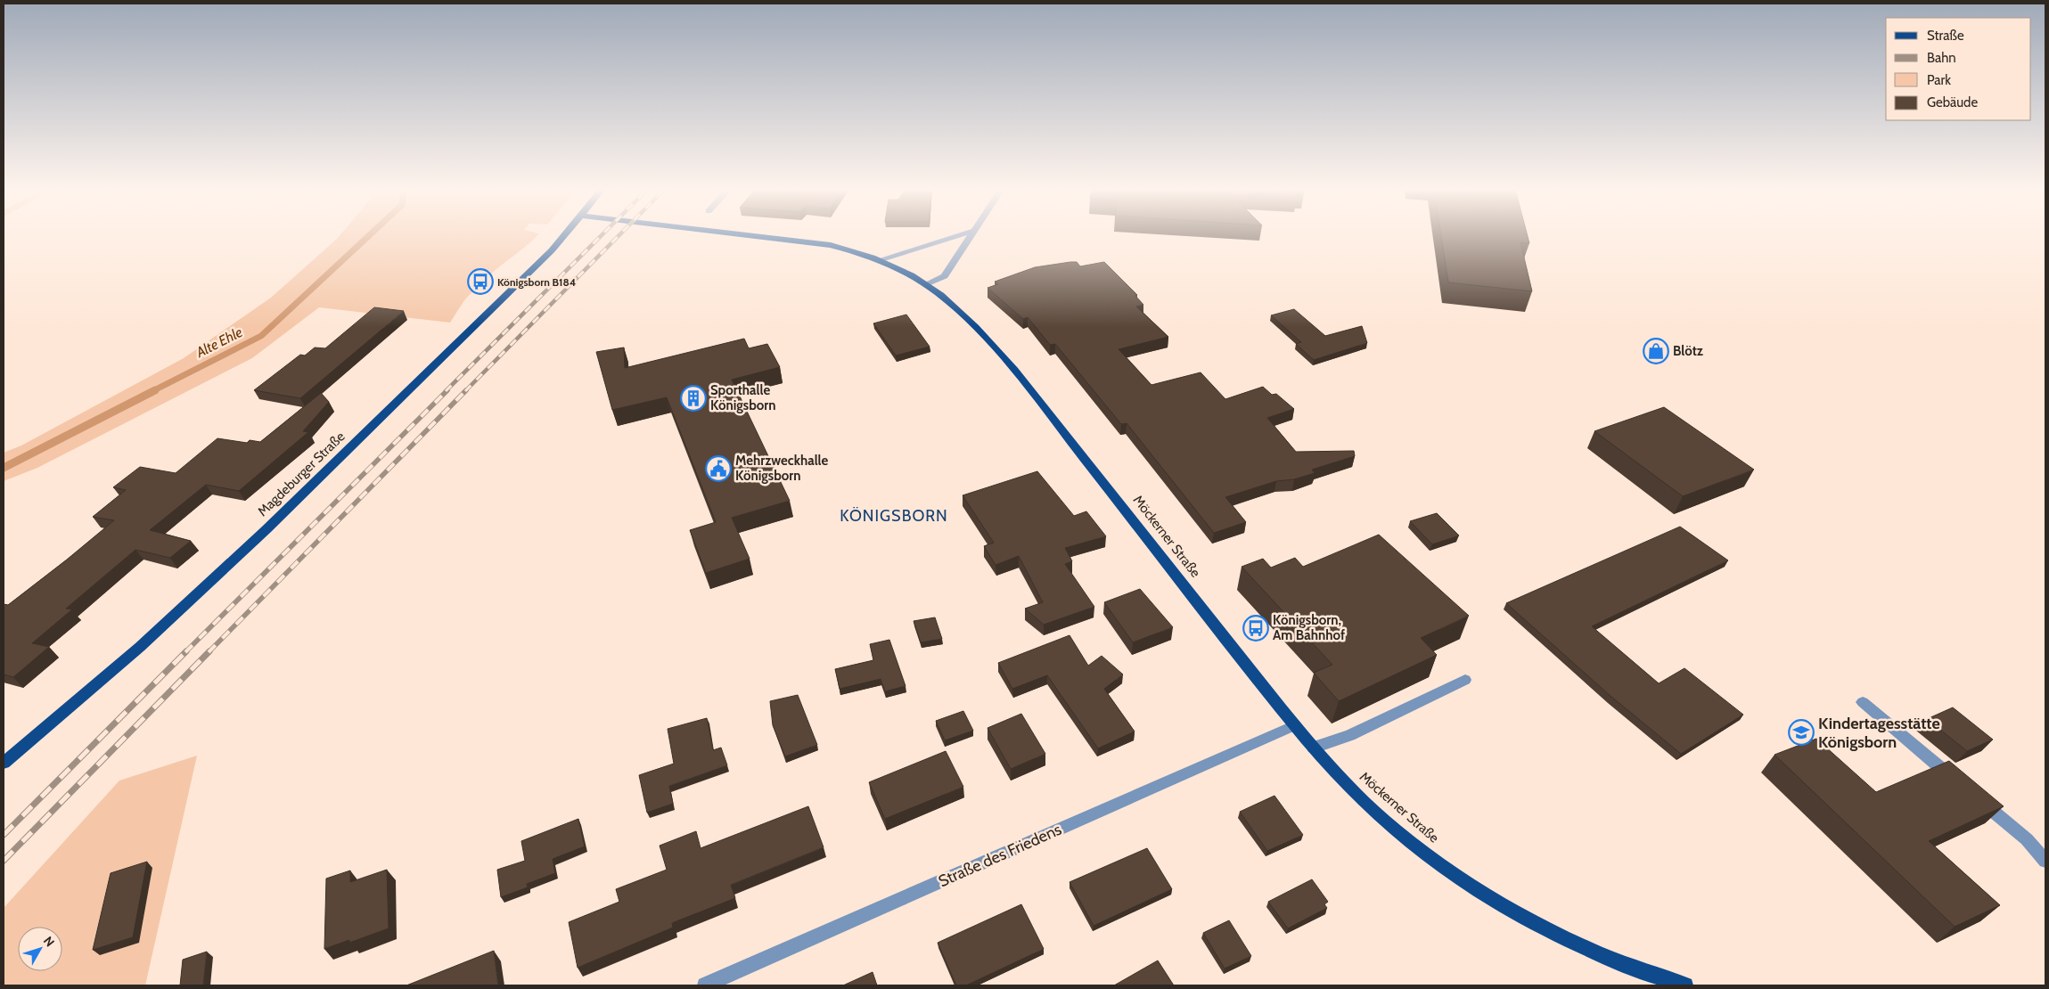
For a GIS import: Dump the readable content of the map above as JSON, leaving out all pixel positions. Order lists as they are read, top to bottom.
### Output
{
  "streets": {
    "main road": ["Magdeburger Straße", "Möckerner Straße"],
    "street": ["Straße des Friedens"]
  },
  "crossings": [
    ["Möckerner Straße", "Straße des Friedens"]
  ],
  "districts": ["KÖNIGSBORN"],
  "water": ["Alte Ehle"],
  "places": {
    "bus stop": ["Königsborn B184", "Königsborn, Am Bahnhof"],
    "shop": ["Blötz"],
    "building": ["Sporthalle Königsborn"],
    "public building": ["Mehrzweckhalle Königsborn"],
    "school or university": ["Kindertagesstätte Königsborn"]
  },
  "legend": [
    "Straße",
    "Bahn",
    "Park",
    "Gebäude"
  ],
  "north": "top right"
}
